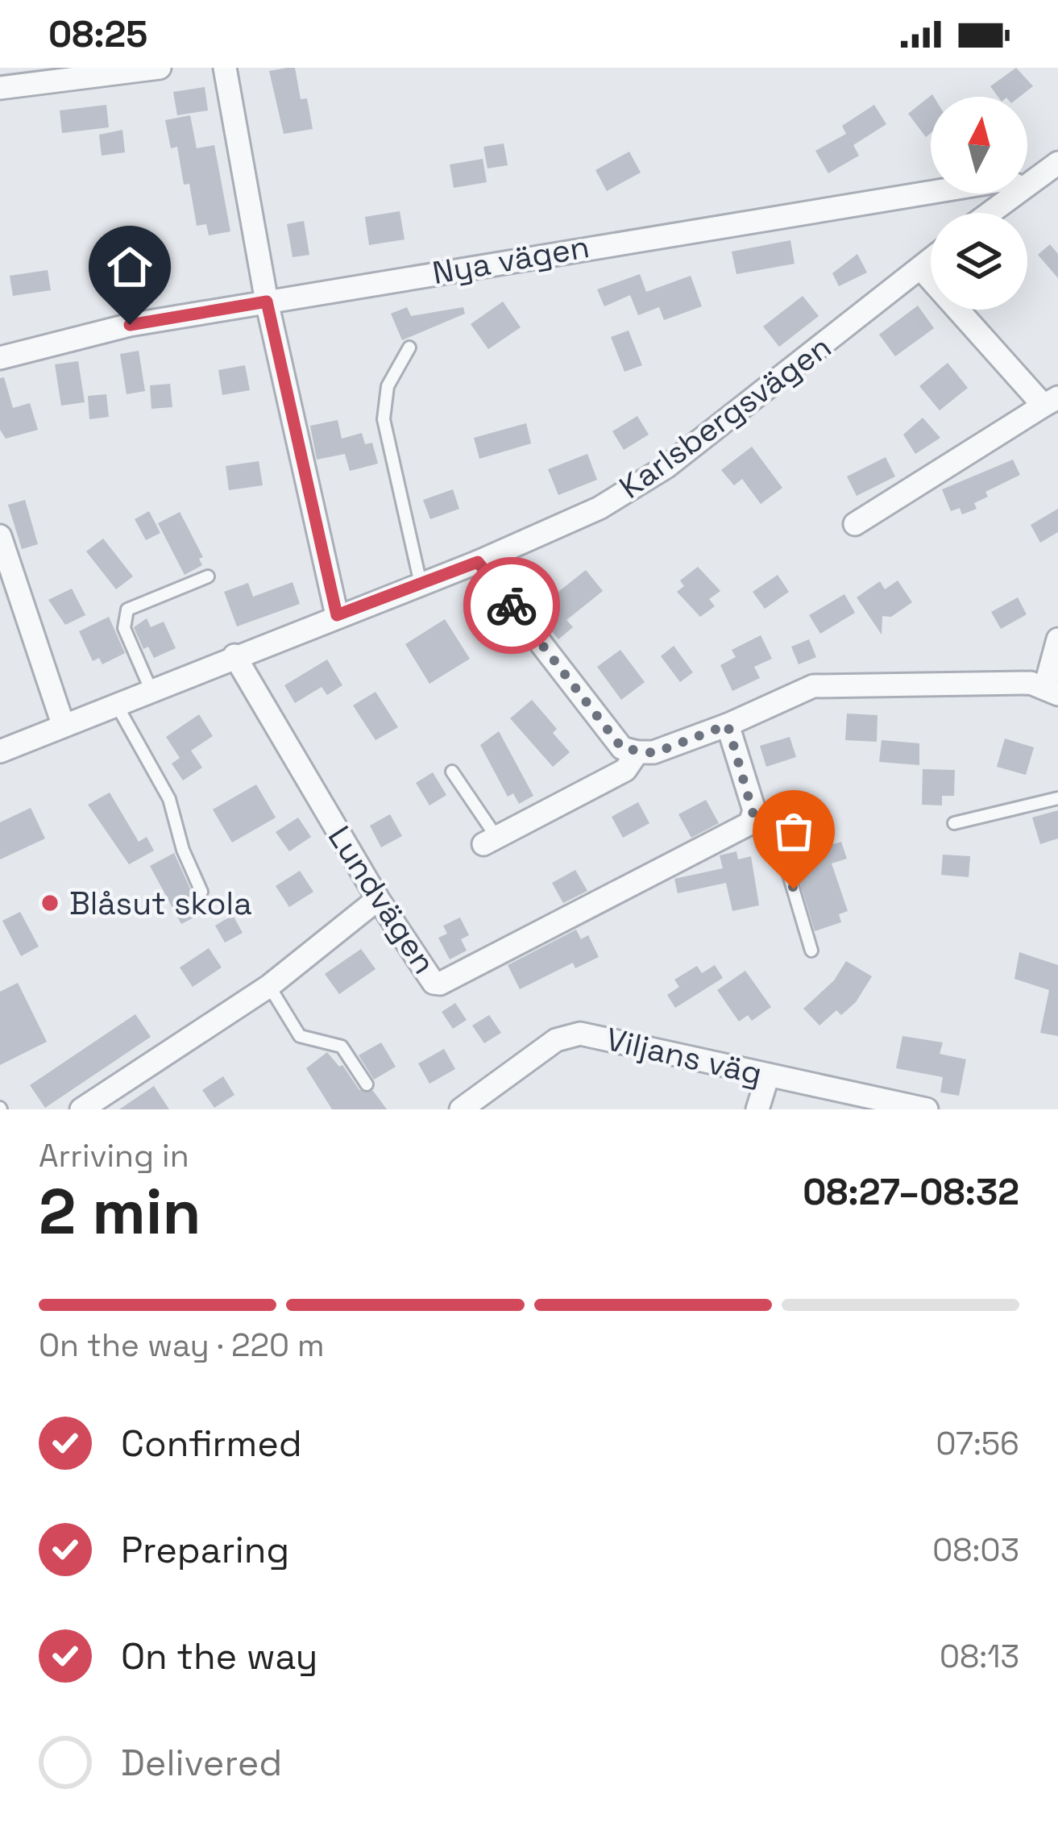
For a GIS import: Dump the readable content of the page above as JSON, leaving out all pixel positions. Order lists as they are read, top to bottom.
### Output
{
  "streets": {
    "street": [
      "Nya vägen",
      "Karlsbergsvägen",
      "Lundvägen",
      "Viljans väg"
    ]
  },
  "crossings": [
    ["Karlsbergsvägen", "Lundvägen"]
  ],
  "places": ["Blåsut skola"],
  "north": "top",
  "page": {
    "status": "08:25",
    "heading": ["2 min", "Arriving in", "08:27–08:32"],
    "bar": "On the way · 220 m",
    "list": [
      ["Confirmed", "07:56"],
      ["Preparing", "08:03"],
      ["On the way", "08:13"],
      "Delivered"
    ]
  }
}
